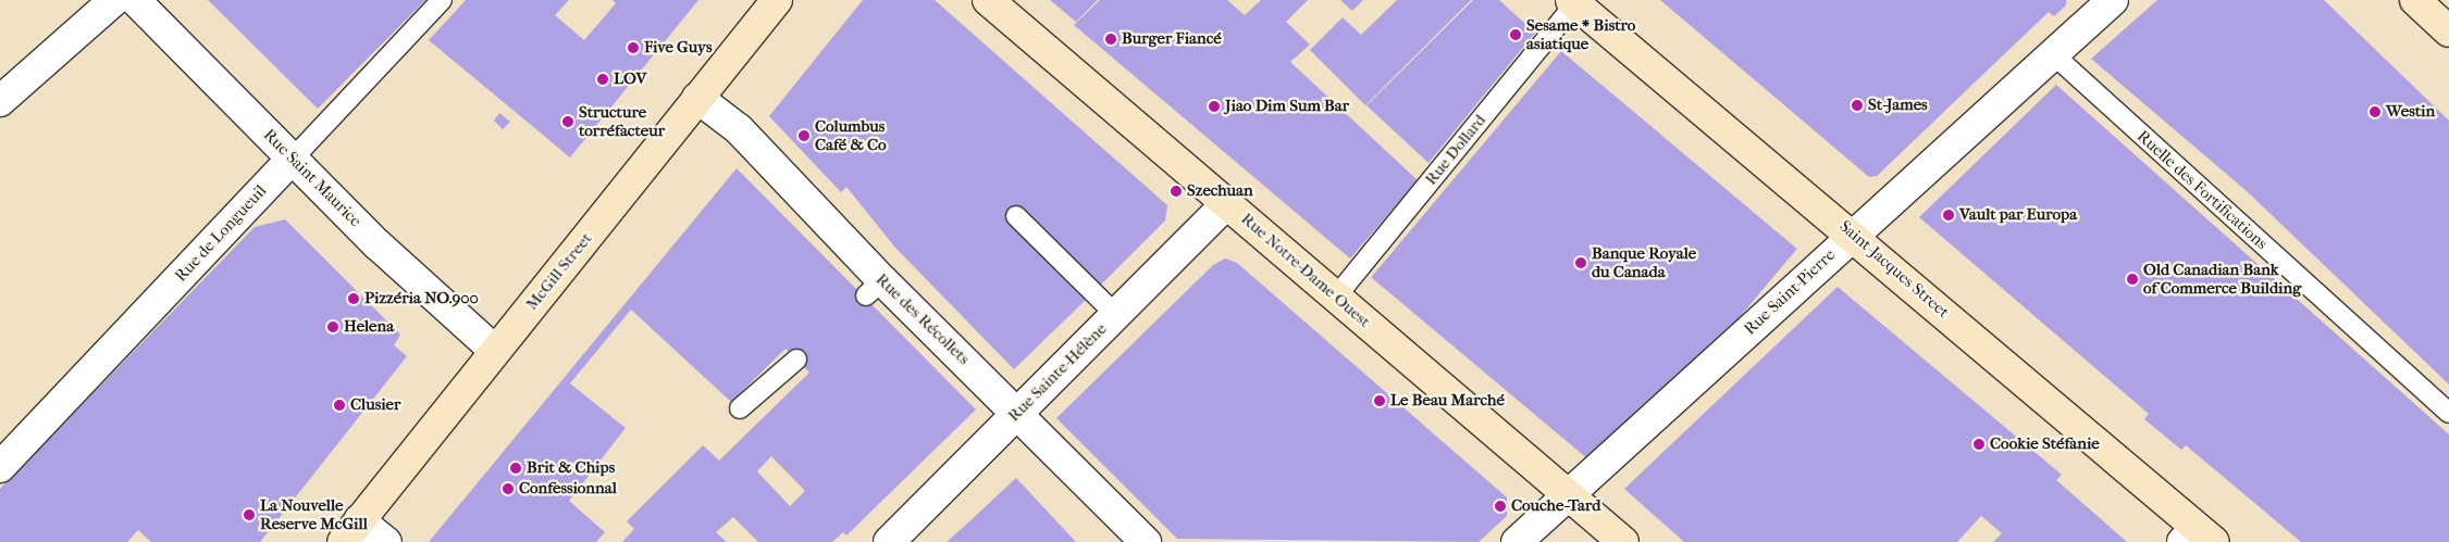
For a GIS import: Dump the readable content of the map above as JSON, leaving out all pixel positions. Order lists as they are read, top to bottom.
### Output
{
  "streets": {
    "street": [
      "Rue Saint Maurice",
      "Rue de Longueuil",
      "Saint-Jacques Street",
      "Rue Notre-Dame Ouest",
      "McGill Street",
      "Rue Saint-Pierre",
      "Rue des Récollets",
      "Rue Sainte-Hélène"
    ],
    "lane": ["Rue Dollard", "Ruelle des Fortifications"]
  },
  "crossings": [
    ["Rue Dollard", "Saint-Jacques Street"],
    ["Rue Dollard", "Rue Notre-Dame Ouest"],
    ["Rue Saint Maurice", "Rue de Longueuil"],
    ["Rue Saint Maurice", "McGill Street"],
    ["Ruelle des Fortifications", "Rue Saint-Pierre"],
    ["Saint-Jacques Street", "Rue Saint-Pierre"],
    ["Rue Notre-Dame Ouest", "Rue Saint-Pierre"],
    ["Rue Notre-Dame Ouest", "Rue Sainte-Hélène"],
    ["McGill Street", "Rue des Récollets"],
    ["Rue des Récollets", "Rue Sainte-Hélène"]
  ],
  "places": [
    "Sesame * Bistro asiatique",
    "Burger Fiancé",
    "Five Guys",
    "LOV",
    "St-James",
    "Jiao Dim Sum Bar",
    "Westin",
    "Structure torréfacteur",
    "Columbus Café & Co",
    "Szechuan",
    "Vault par Europa",
    "Banque Royale du Canada",
    "Old Canadian Bank of Commerce Building",
    "Pizzéria NO.900",
    "Helena",
    "Le Beau Marché",
    "Clusier",
    "Cookie Stéfanie",
    "Brit & Chips",
    "Confessionnal",
    "Couche-Tard",
    "La Nouvelle Reserve McGill"
  ]
}
